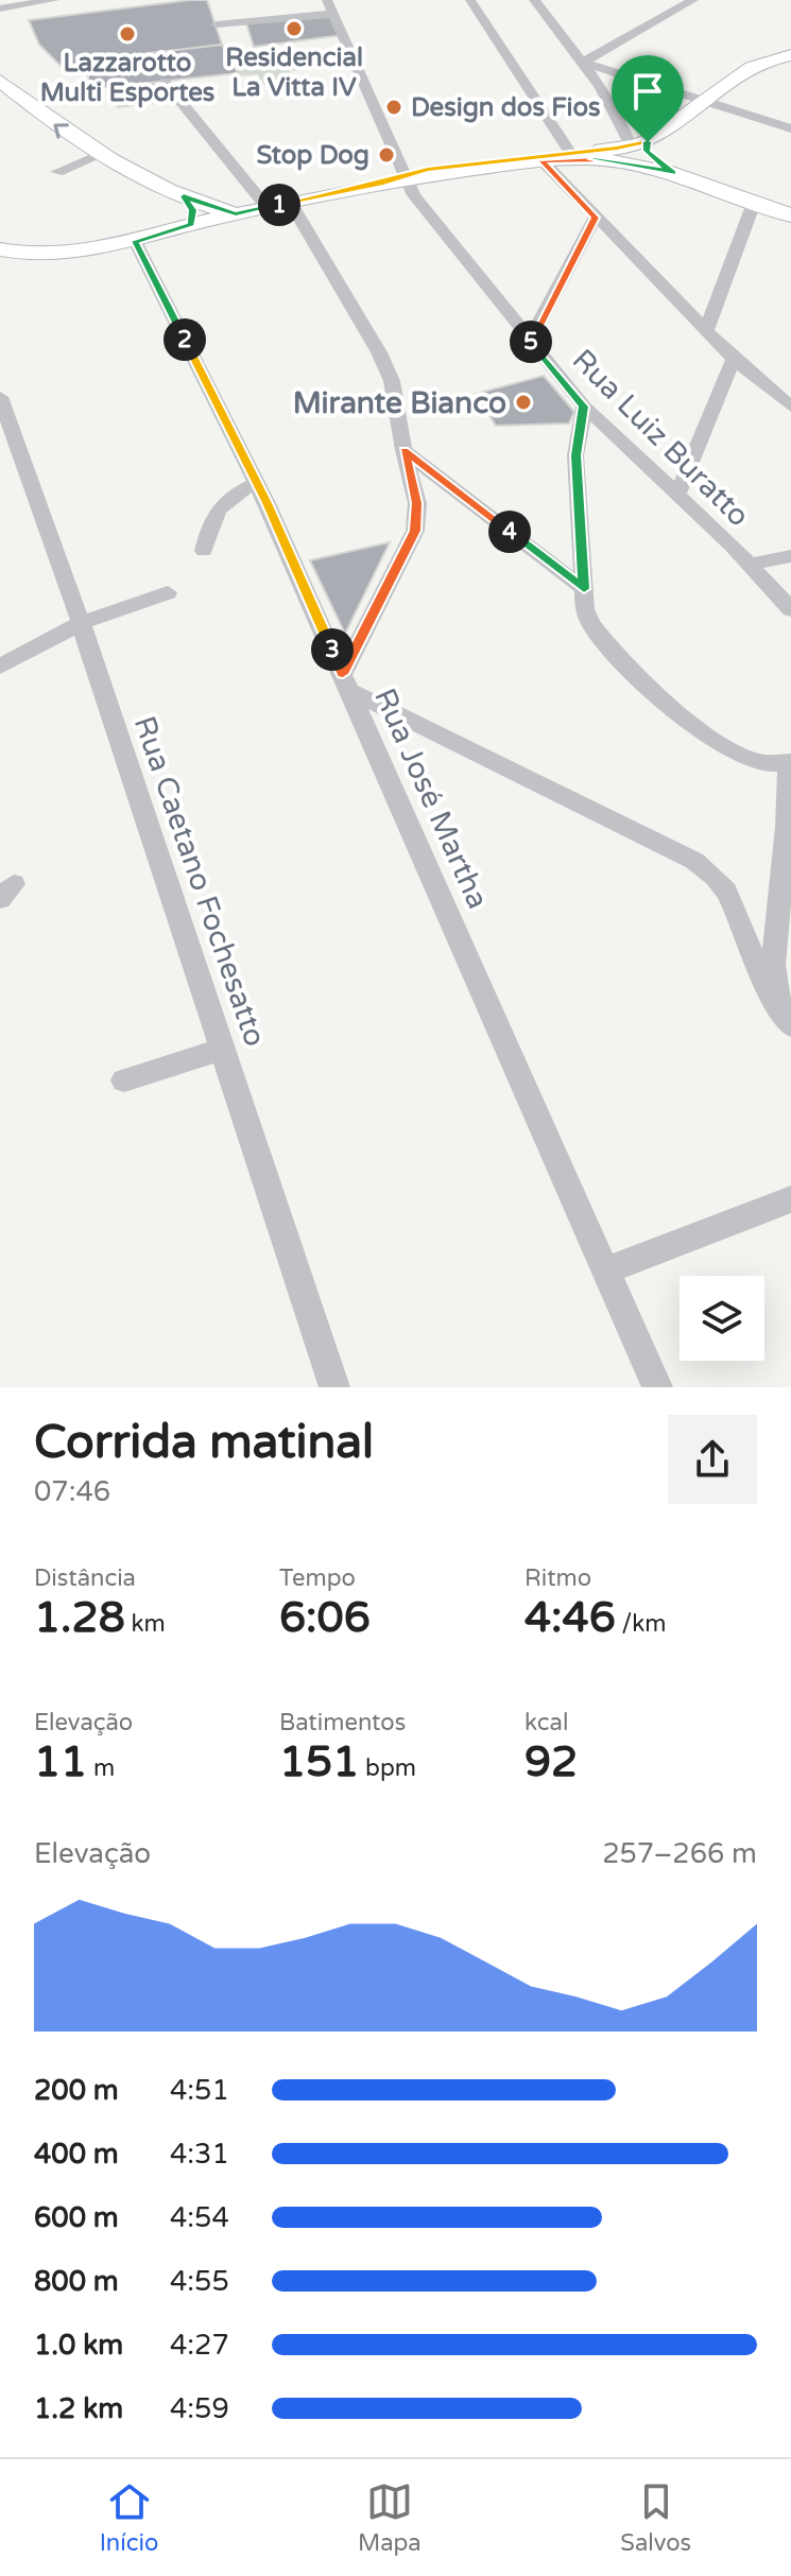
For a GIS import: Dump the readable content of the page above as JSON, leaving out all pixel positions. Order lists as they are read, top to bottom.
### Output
{
  "streets": {
    "street": ["Rua Luiz Buratto", "Rua José Martha", "Rua Caetano Fochesatto"]
  },
  "places": [
    "Residencial La Vitta IV",
    "Lazzarotto Multi Esportes",
    "Design dos Fios",
    "Stop Dog",
    "Mirante Bianco"
  ],
  "page": {
    "pins": [
      "1",
      "2",
      "5",
      "4",
      "3"
    ],
    "heading": ["Corrida matinal", "07:46"],
    "stats": [
      ["Distância", "1.28 km"],
      ["Tempo", "6:06"],
      ["Ritmo", "4:46 /km"],
      ["Elevação", "11 m"],
      ["Batimentos", "151 bpm"],
      ["kcal", "92"]
    ],
    "chart": ["Elevação", "257–266 m"],
    "list": [
      {
        "name": "200 m",
        "note": "4:51"
      },
      {
        "name": "400 m",
        "note": "4:31"
      },
      {
        "name": "600 m",
        "note": "4:54"
      },
      {
        "name": "800 m",
        "note": "4:55"
      },
      {
        "name": "1.0 km",
        "note": "4:27"
      },
      {
        "name": "1.2 km",
        "note": "4:59"
      }
    ],
    "tabs": ["Início", "Mapa", "Salvos"]
  }
}
